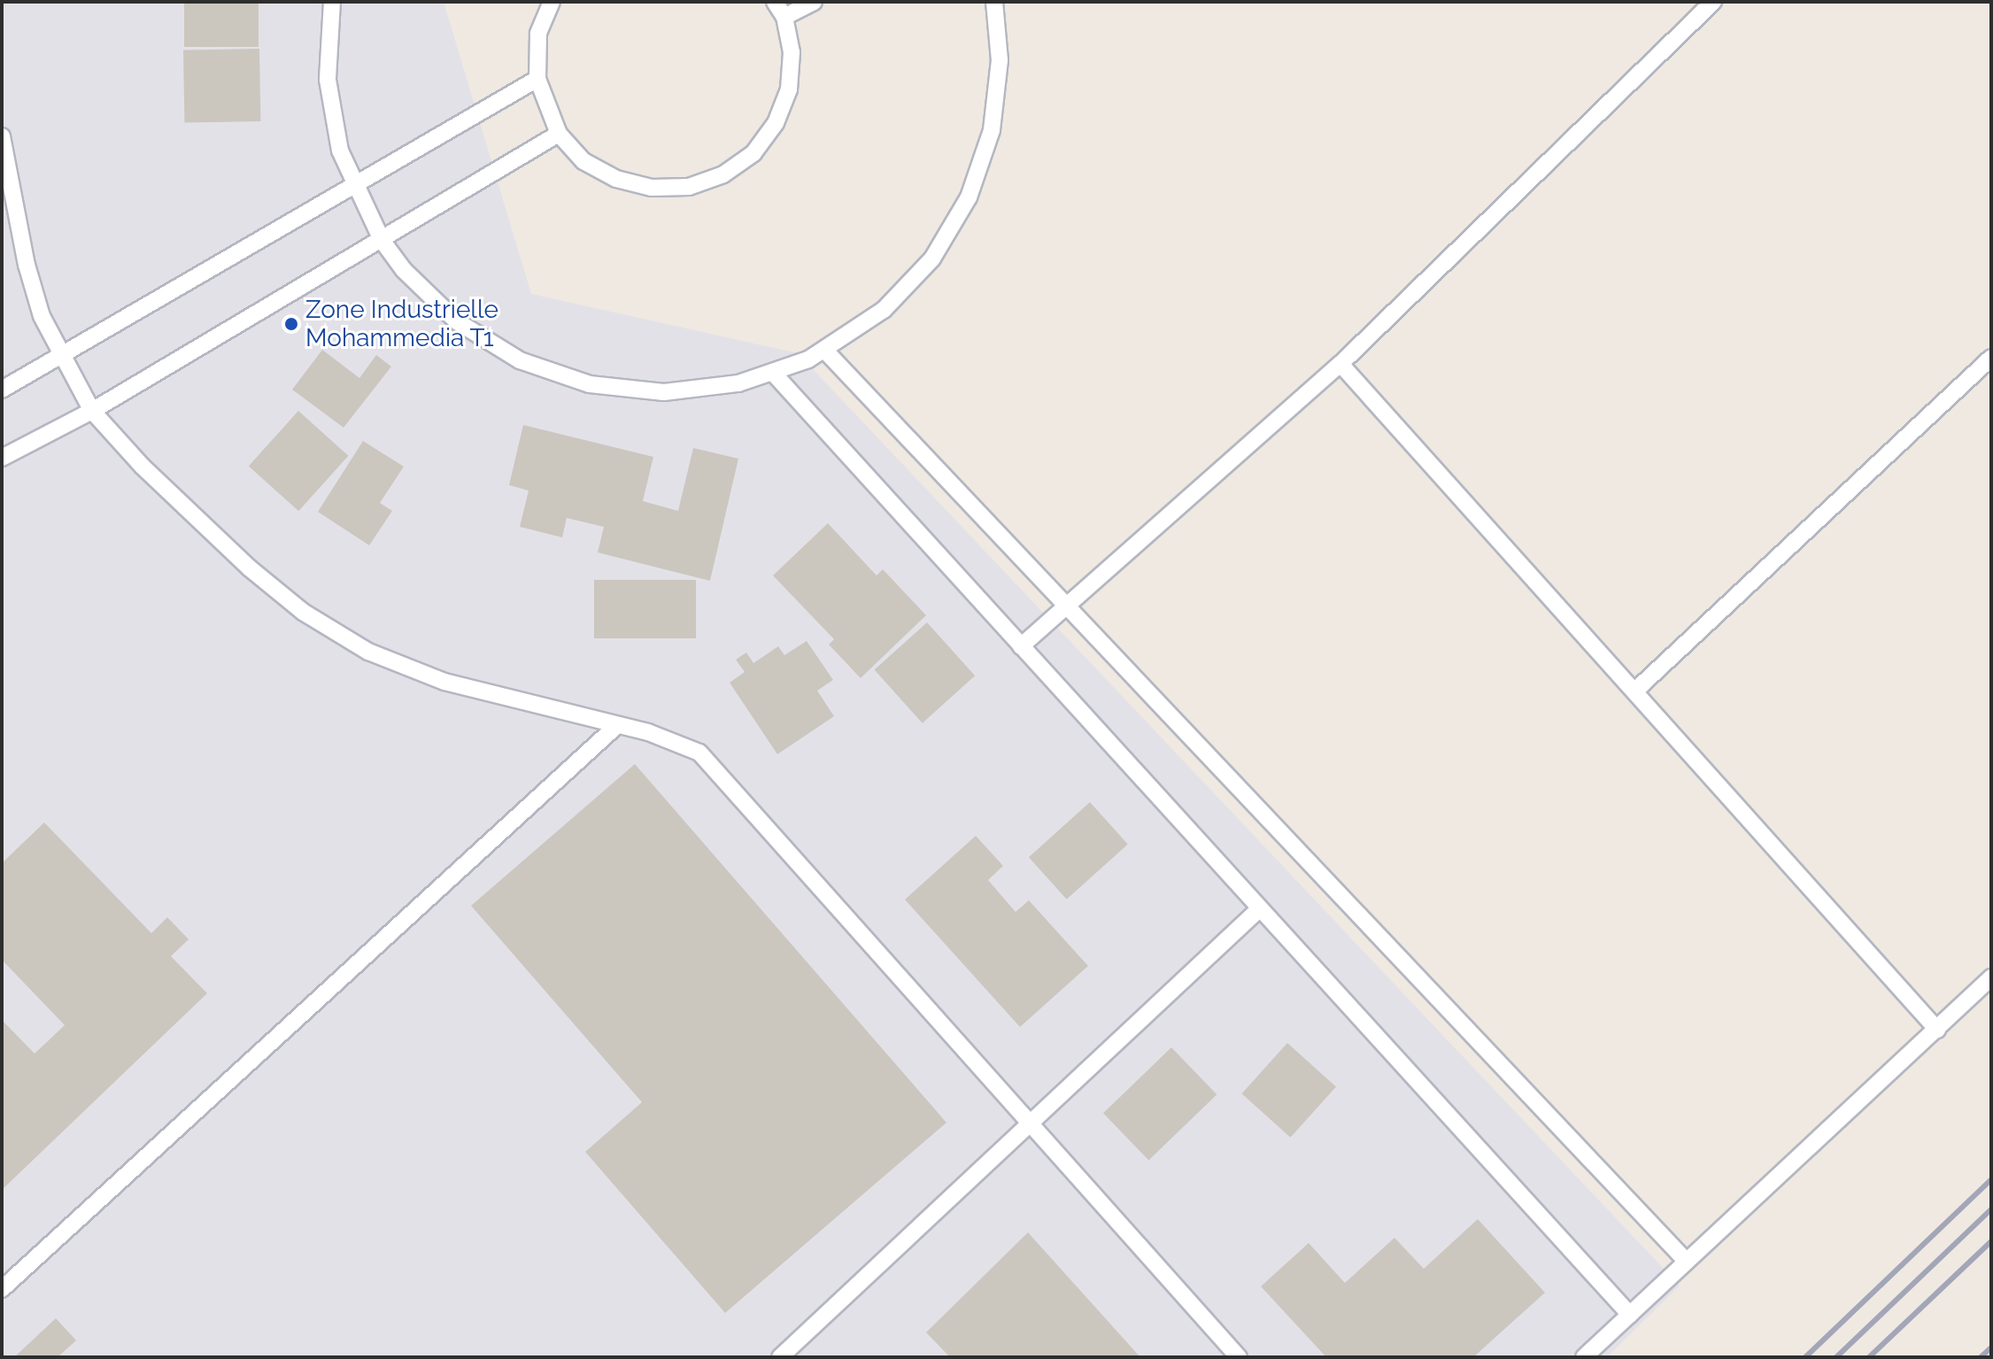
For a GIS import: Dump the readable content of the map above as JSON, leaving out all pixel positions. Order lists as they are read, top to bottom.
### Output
{
  "places": ["Zone Industrielle Mohammedia T1"]
}
